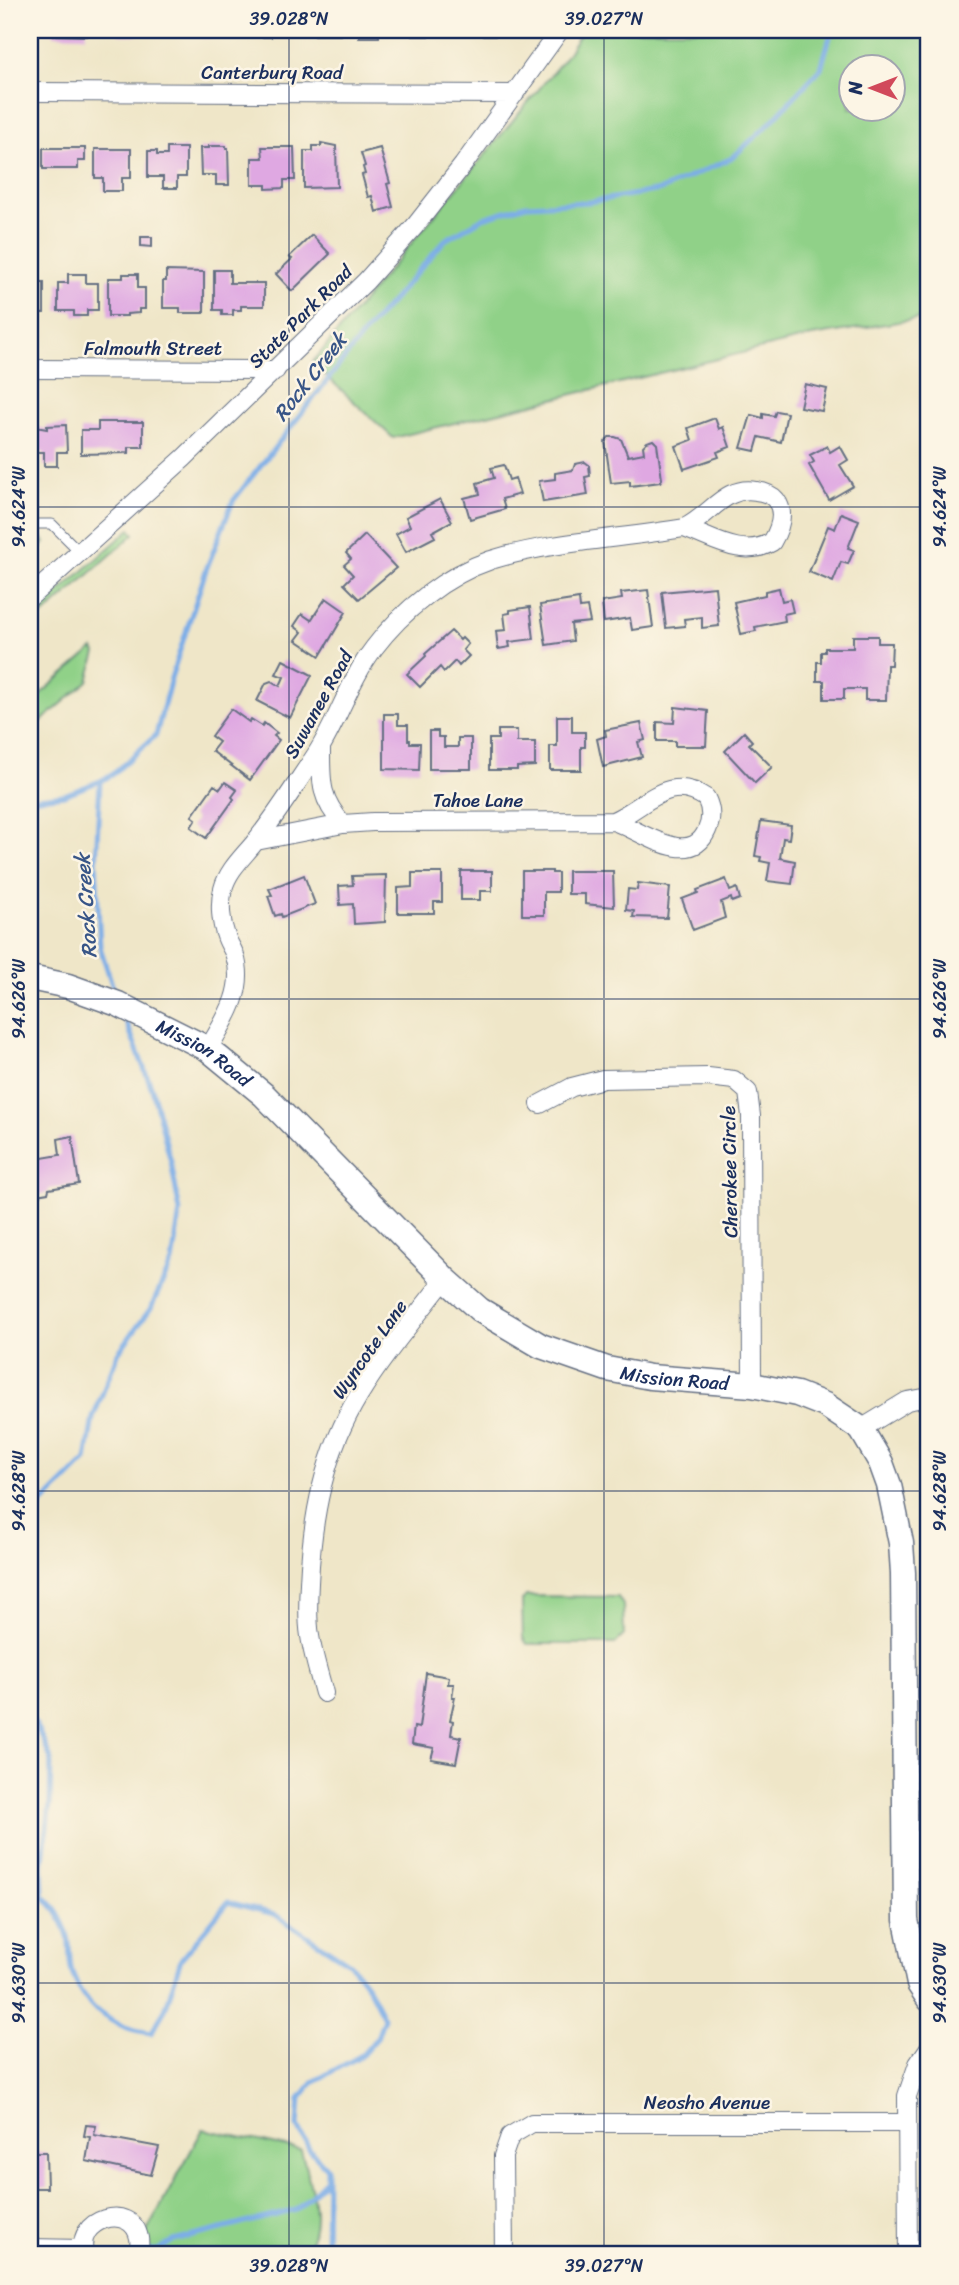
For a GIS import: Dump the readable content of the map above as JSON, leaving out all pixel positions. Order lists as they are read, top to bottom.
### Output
{
  "streets": {
    "main road": ["Mission Road"],
    "street": [
      "Canterbury Road",
      "State Park Road",
      "Falmouth Street",
      "Suwanee Road",
      "Tahoe Lane",
      "Cherokee Circle",
      "Wyncote Lane",
      "Neosho Avenue"
    ]
  },
  "crossings": [
    ["Canterbury Road", "State Park Road"],
    ["State Park Road", "Falmouth Street"],
    ["Suwanee Road", "Tahoe Lane"],
    ["Suwanee Road", "Mission Road"],
    ["Mission Road", "Cherokee Circle"],
    ["Mission Road", "Wyncote Lane"]
  ],
  "water": ["Rock Creek"],
  "north": "left",
  "coordinates": [
    "39.028°N",
    "39.027°N",
    "94.624°W",
    "94.626°W",
    "94.628°W",
    "94.630°W"
  ]
}
